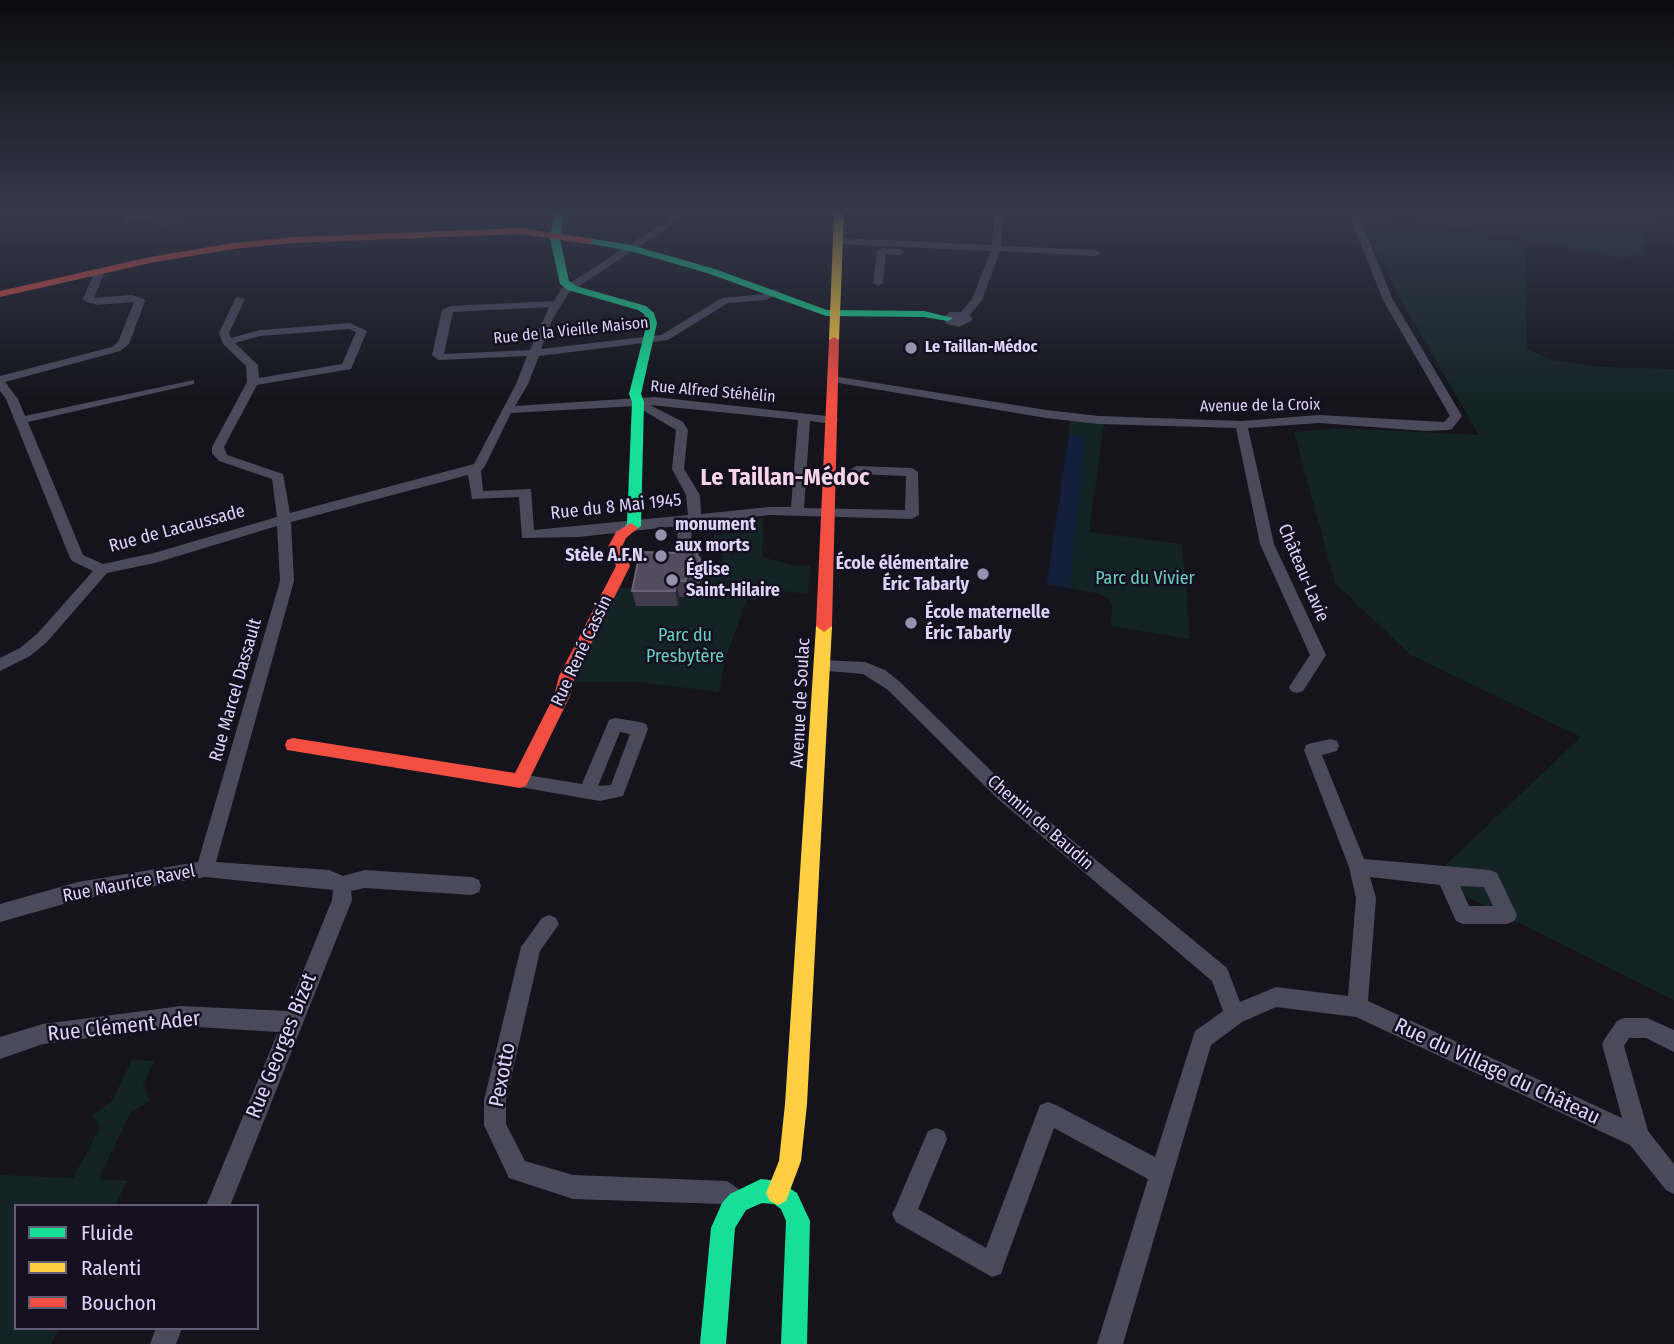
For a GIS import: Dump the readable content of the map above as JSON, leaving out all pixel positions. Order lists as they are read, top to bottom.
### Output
{
  "streets": {
    "street": [
      "Rue de la Vieille Maison",
      "Rue Alfred Stéhélin",
      "Avenue de la Croix",
      "Rue du 8 Mai 1945",
      "Rue de Lacaussade",
      "Château-Lavie",
      "Rue René Cassin",
      "Rue Marcel Dassault",
      "Avenue de Soulac",
      "Chemin de Baudin",
      "Rue Maurice Ravel",
      "Rue Clément Ader",
      "Rue Georges Bizet",
      "Rue du Village du Château",
      "Pexotto"
    ]
  },
  "crossings": [
    ["Rue Alfred Stéhélin", "Avenue de Soulac"],
    ["Avenue de la Croix", "Château-Lavie"],
    ["Avenue de la Croix", "Avenue de Soulac"],
    ["Rue du 8 Mai 1945", "Rue de Lacaussade"],
    ["Rue du 8 Mai 1945", "Avenue de Soulac"],
    ["Rue de Lacaussade", "Rue Marcel Dassault"],
    ["Rue Marcel Dassault", "Rue Maurice Ravel"],
    ["Avenue de Soulac", "Chemin de Baudin"],
    ["Chemin de Baudin", "Rue du Village du Château"],
    ["Rue Maurice Ravel", "Rue Georges Bizet"],
    ["Rue Clément Ader", "Rue Georges Bizet"]
  ],
  "districts": ["Le Taillan-Médoc"],
  "parks": ["Parc du Vivier", "Parc du Presbytère"],
  "places": [
    "Le Taillan-Médoc",
    "monument aux morts",
    "Stèle A.F.N.",
    "École élémentaire Éric Tabarly",
    "Église Saint-Hilaire",
    "École maternelle Éric Tabarly"
  ],
  "legend": ["Fluide", "Ralenti", "Bouchon"]
}
